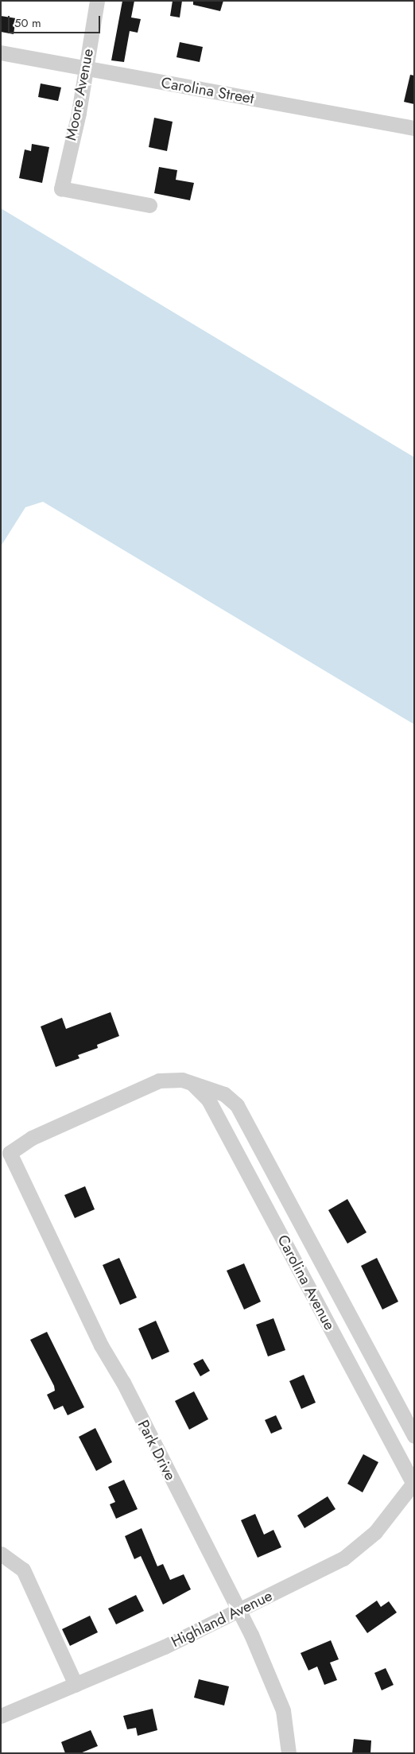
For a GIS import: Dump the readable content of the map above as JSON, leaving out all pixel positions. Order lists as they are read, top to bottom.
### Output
{
  "streets": {
    "street": [
      "Carolina Street",
      "Moore Avenue",
      "Carolina Avenue",
      "Park Drive",
      "Highland Avenue"
    ]
  },
  "crossings": [
    ["Carolina Street", "Moore Avenue"],
    ["Carolina Avenue", "Park Drive"],
    ["Carolina Avenue", "Highland Avenue"],
    ["Park Drive", "Highland Avenue"]
  ],
  "scale_bar": "50 m"
}
